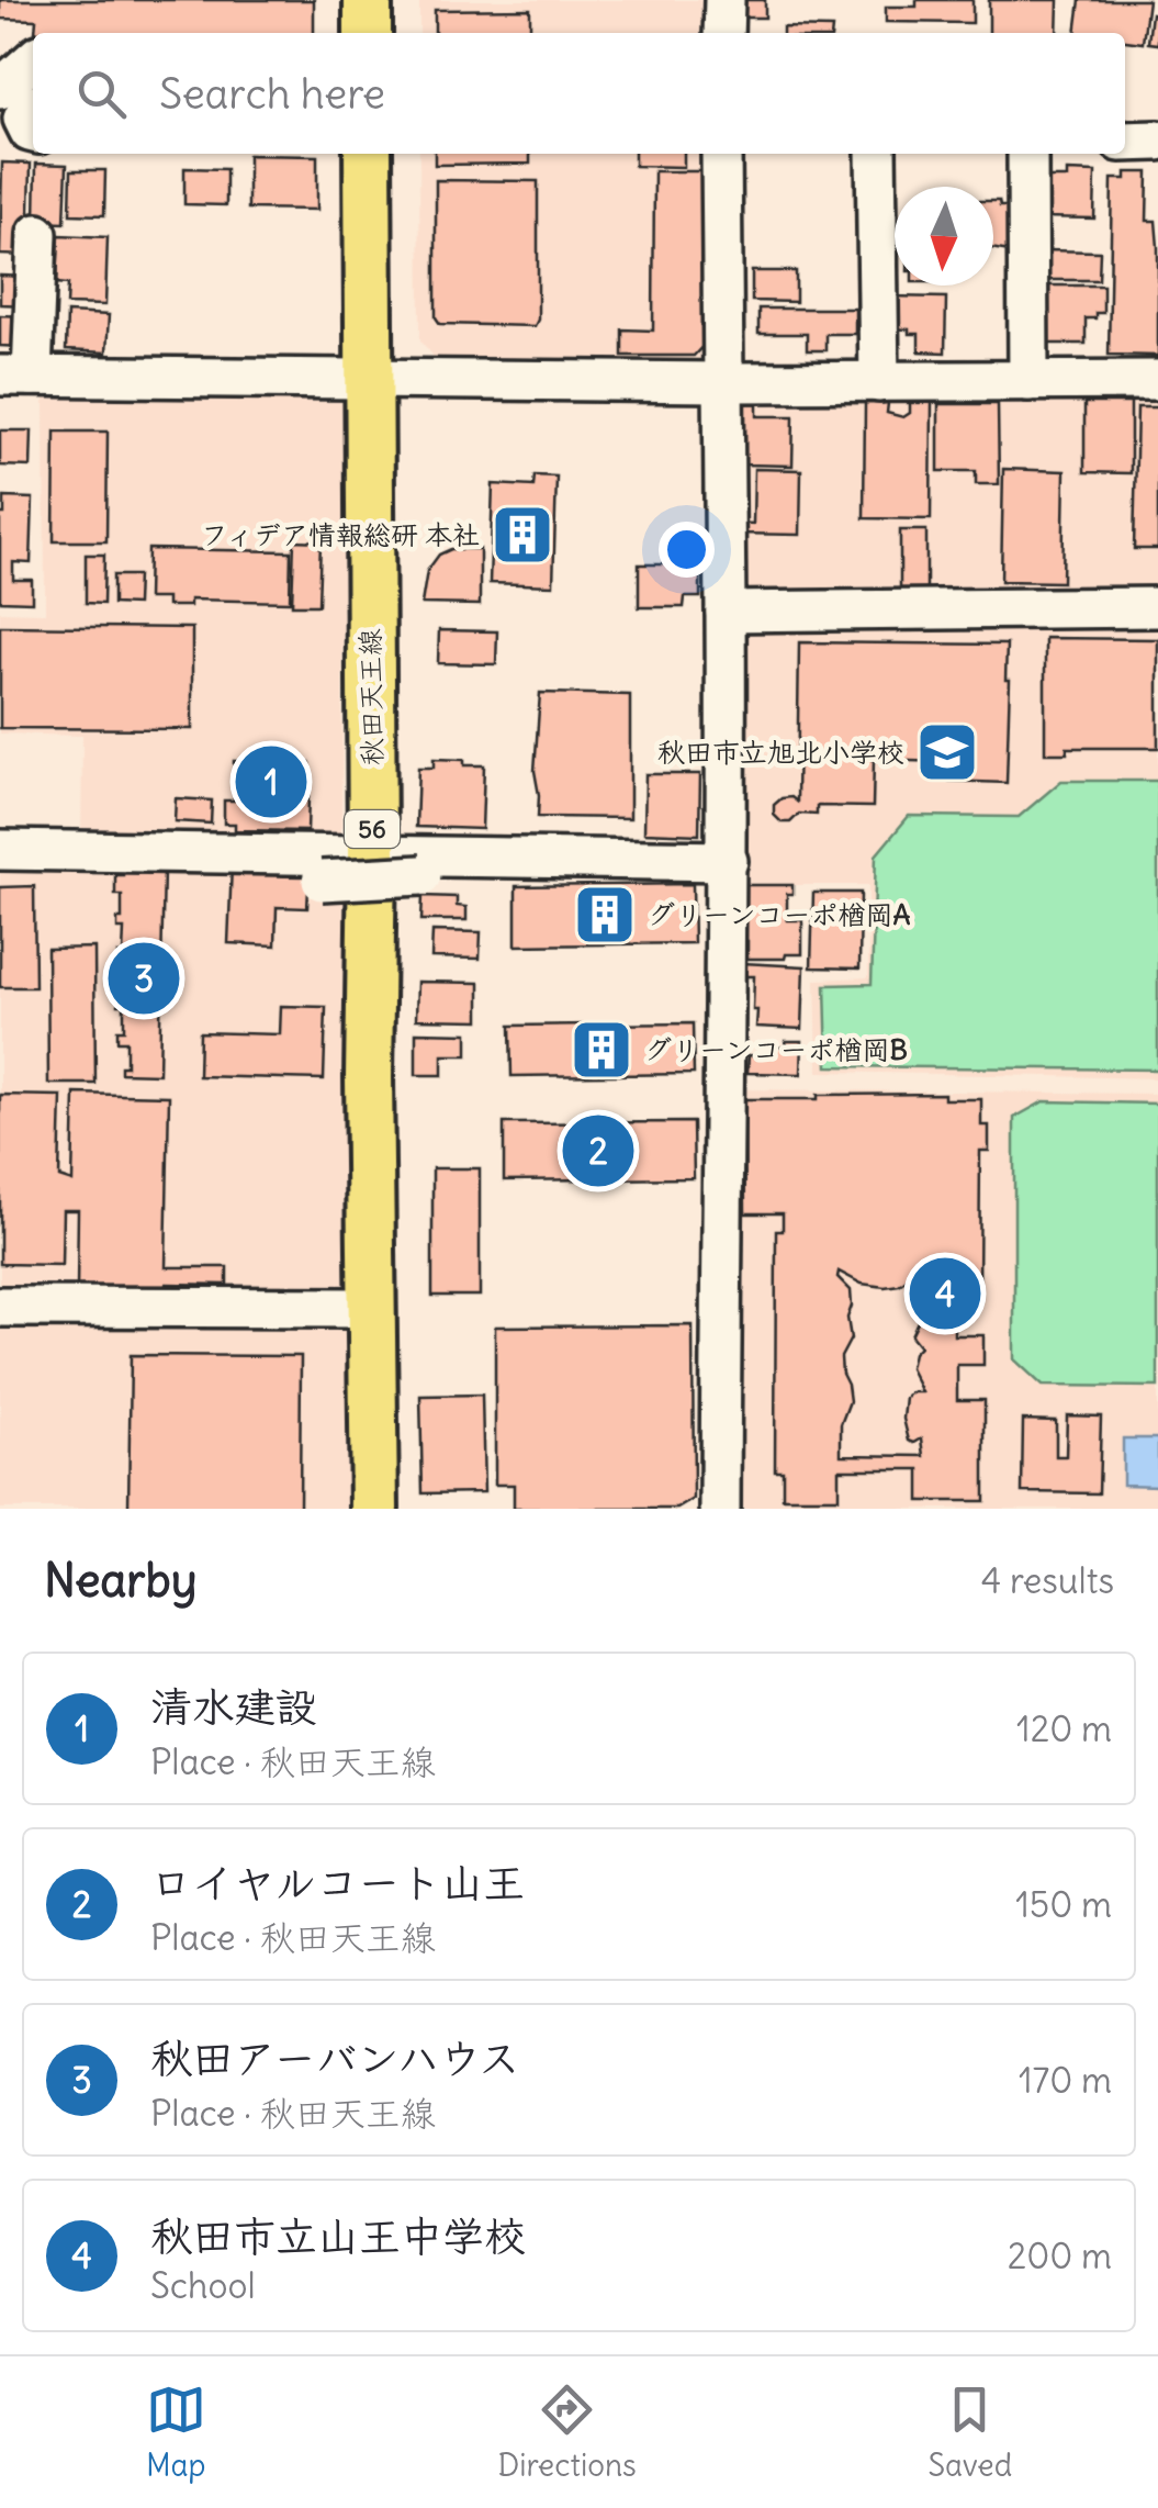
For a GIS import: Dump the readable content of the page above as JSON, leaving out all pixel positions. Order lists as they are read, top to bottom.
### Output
{
  "streets": {
    "main road": ["秋田天王線", "56"]
  },
  "places": {
    "building": ["フィデア情報総研 本社", "グリーンコーポ楢岡A", "グリーンコーポ楢岡B"],
    "school or university": ["秋田市立旭北小学校"]
  },
  "north": "bottom",
  "page": {
    "search": "Search here",
    "pins": [
      "1",
      "3",
      "2",
      "4"
    ],
    "heading": ["Nearby", "4 results"],
    "list": [
      {
        "mark": "1",
        "name": "清水建設",
        "note": "Place · 秋田天王線",
        "value": "120 m"
      },
      {
        "mark": "2",
        "name": "ロイヤルコート山王",
        "note": "Place · 秋田天王線",
        "value": "150 m"
      },
      {
        "mark": "3",
        "name": "秋田アーバンハウス",
        "note": "Place · 秋田天王線",
        "value": "170 m"
      },
      {
        "mark": "4",
        "name": "秋田市立山王中学校",
        "note": "School",
        "value": "200 m"
      }
    ],
    "nav": ["Map", "Directions", "Saved"]
  }
}
